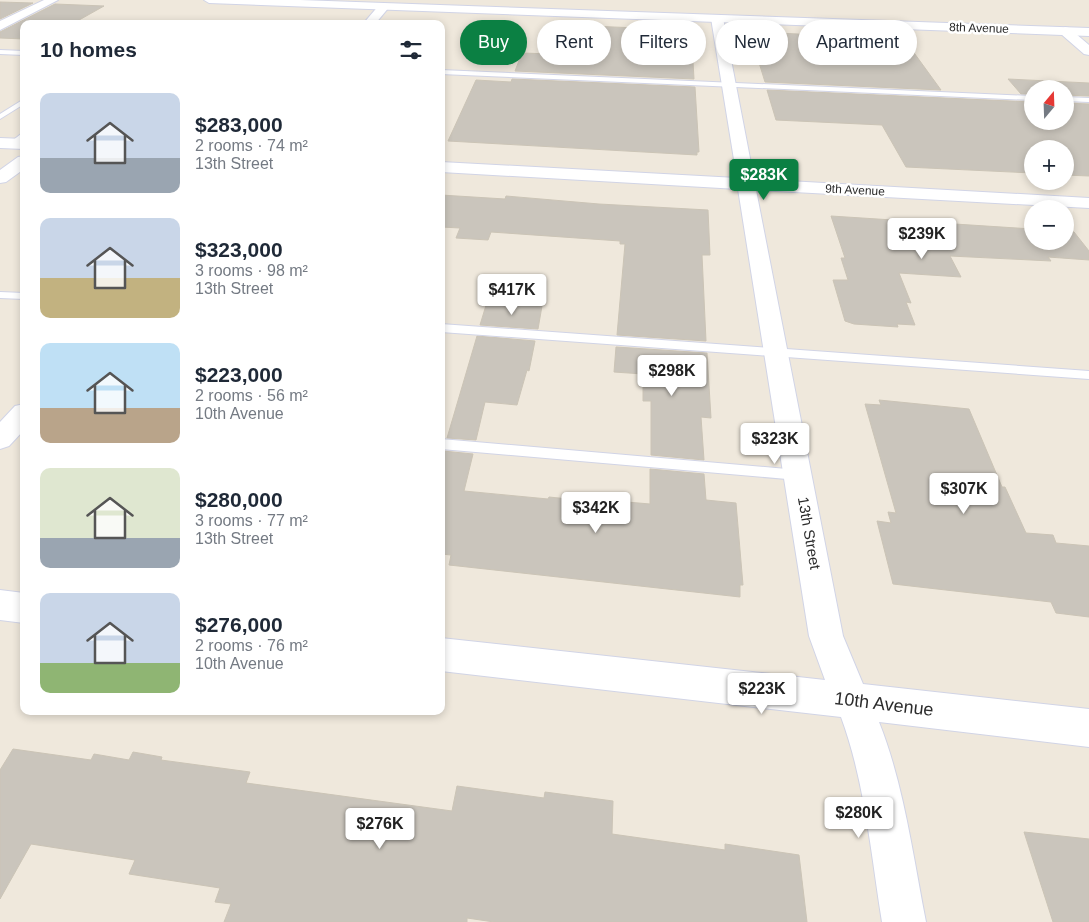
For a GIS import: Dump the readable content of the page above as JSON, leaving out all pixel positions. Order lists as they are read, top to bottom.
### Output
{
  "streets": {
    "street": [
      "8th Avenue",
      "9th Avenue",
      "13th Street",
      "10th Avenue"
    ]
  },
  "crossings": [
    ["8th Avenue", "13th Street"],
    ["9th Avenue", "13th Street"],
    ["13th Street", "10th Avenue"]
  ],
  "north": "top",
  "page": {
    "chip": [
      "Buy",
      "Rent",
      "Filters",
      "New",
      "Apartment"
    ],
    "heading": "10 homes",
    "map_buttons": ["+", "−"],
    "list": [
      {
        "name": "$283,000",
        "note": "2 rooms · 74 m² · 13th Street"
      },
      {
        "name": "$323,000",
        "note": "3 rooms · 98 m² · 13th Street"
      },
      {
        "name": "$223,000",
        "note": "2 rooms · 56 m² · 10th Avenue"
      },
      {
        "name": "$280,000",
        "note": "3 rooms · 77 m² · 13th Street"
      },
      {
        "name": "$276,000",
        "note": "2 rooms · 76 m² · 10th Avenue"
      }
    ],
    "price": [
      "$283K",
      "$239K",
      "$417K",
      "$298K",
      "$323K",
      "$307K",
      "$342K",
      "$223K",
      "$280K",
      "$276K"
    ]
  }
}
